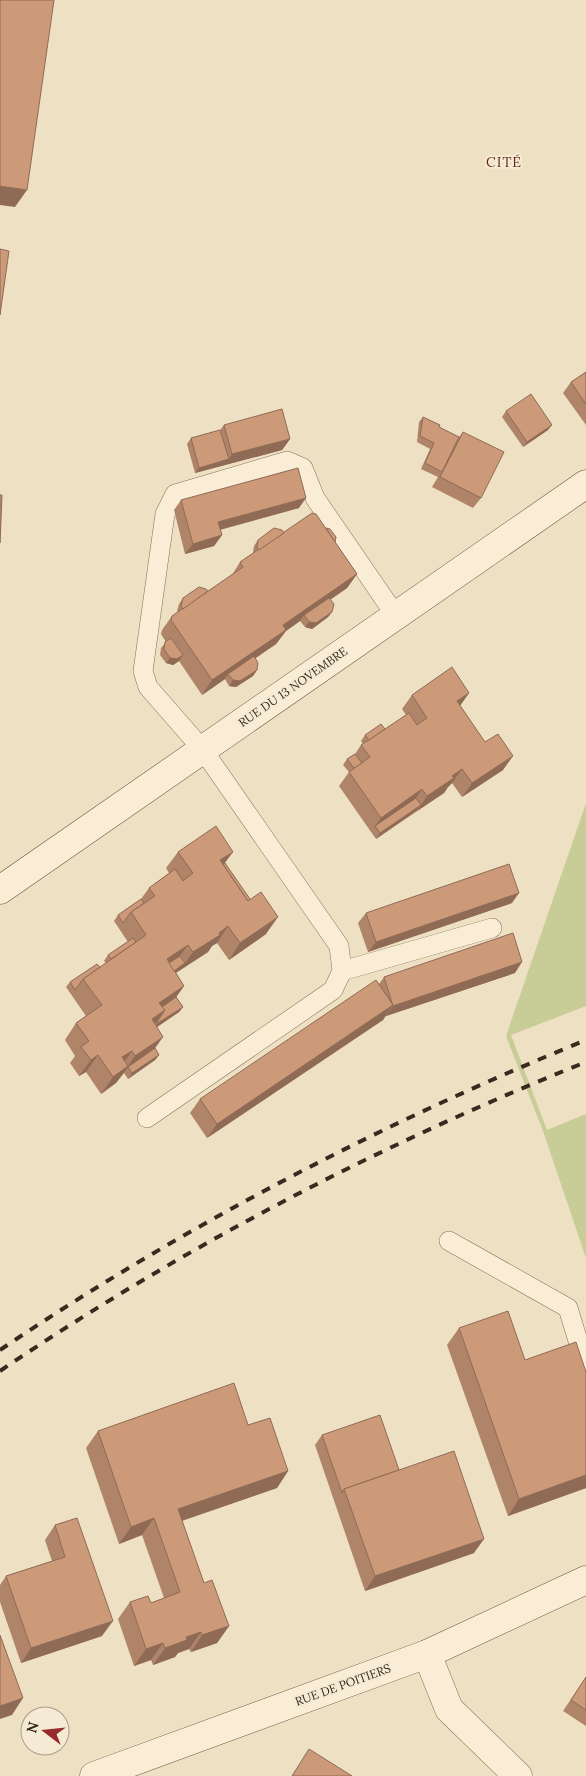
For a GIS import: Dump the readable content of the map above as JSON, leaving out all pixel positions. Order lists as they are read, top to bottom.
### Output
{
  "streets": {
    "street": ["RUE DU 13 NOVEMBRE", "RUE DE POITIERS"]
  },
  "districts": ["CITÉ"],
  "north": "left"
}
